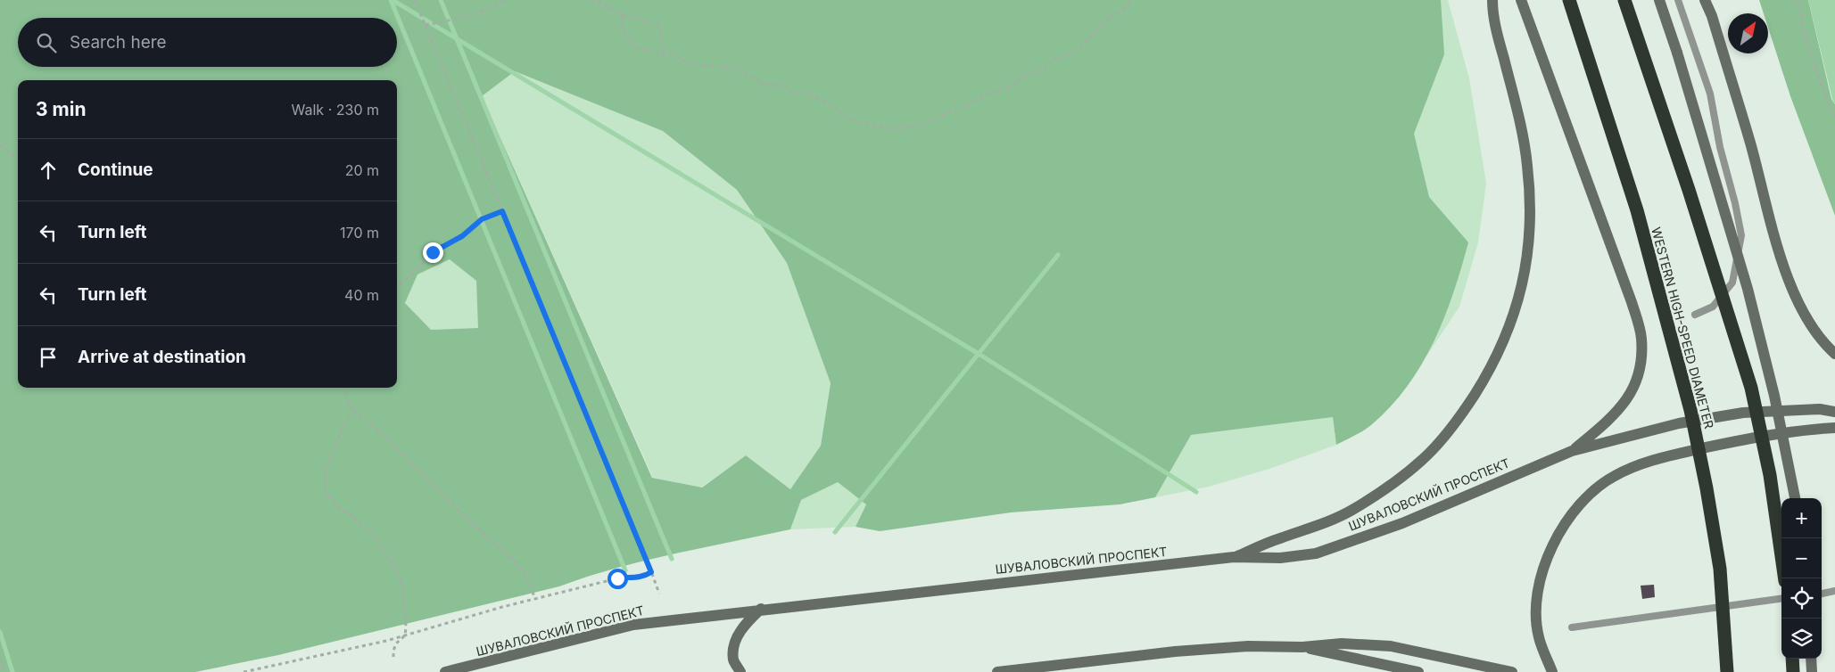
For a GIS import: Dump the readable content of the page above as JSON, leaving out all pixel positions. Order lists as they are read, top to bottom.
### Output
{
  "streets": {
    "highway": ["WESTERN HIGH-SPEED DIAMETER"],
    "main road": ["ШУВАЛОВСКИЙ ПРОСПЕКТ"]
  },
  "north": "top right",
  "page": {
    "search": "Search here",
    "heading": ["3 min", "Walk · 230 m"],
    "list": [
      ["Continue", "20 m"],
      ["Turn left", "170 m"],
      ["Turn left", "40 m"],
      "Arrive at destination"
    ],
    "map_buttons": ["+", "−"]
  }
}
